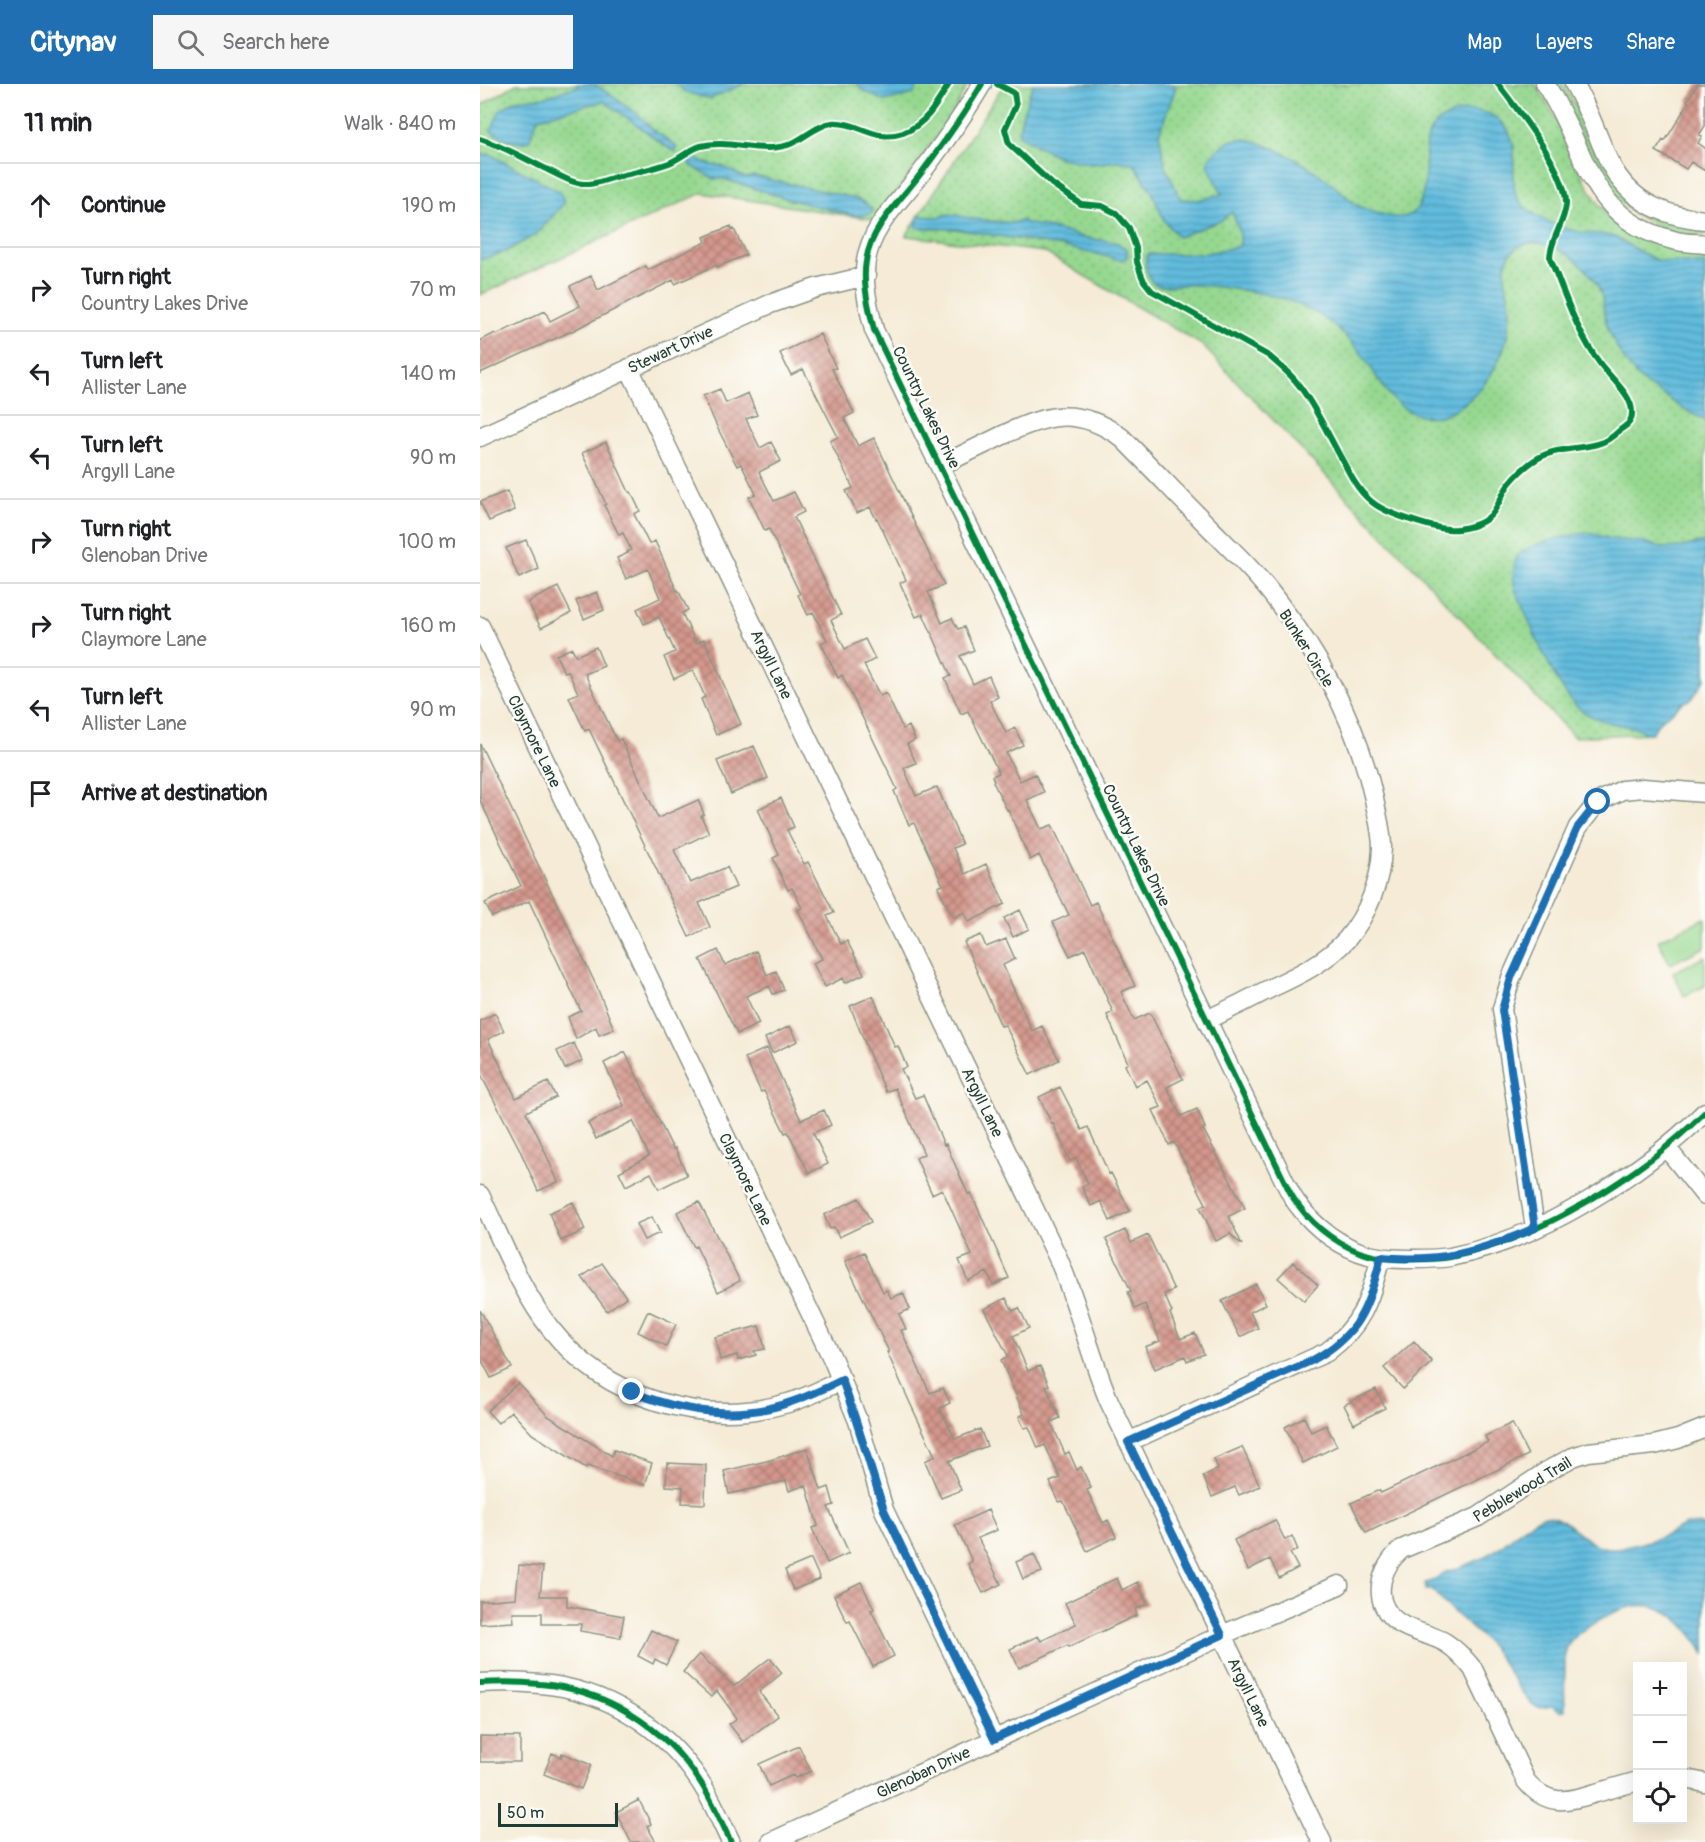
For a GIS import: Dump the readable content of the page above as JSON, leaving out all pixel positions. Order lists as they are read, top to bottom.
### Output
{
  "streets": {
    "street": [
      "Stewart Drive",
      "Country Lakes Drive",
      "Bunker Circle",
      "Argyll Lane",
      "Claymore Lane",
      "Pebblewood Trail",
      "Glenoban Drive"
    ]
  },
  "crossings": [
    ["Stewart Drive", "Country Lakes Drive"],
    ["Stewart Drive", "Argyll Lane"],
    ["Country Lakes Drive", "Bunker Circle"],
    ["Argyll Lane", "Glenoban Drive"],
    ["Claymore Lane", "Glenoban Drive"]
  ],
  "scale_bar": "50 m",
  "page": {
    "header": "Citynav",
    "search": "Search here",
    "nav": ["Map", "Layers", "Share"],
    "heading": ["11 min", "Walk · 840 m"],
    "list": [
      ["Continue", "190 m"],
      ["Turn right", "Country Lakes Drive", "70 m"],
      ["Turn left", "Allister Lane", "140 m"],
      ["Turn left", "Argyll Lane", "90 m"],
      ["Turn right", "Glenoban Drive", "100 m"],
      ["Turn right", "Claymore Lane", "160 m"],
      ["Turn left", "Allister Lane", "90 m"],
      "Arrive at destination"
    ],
    "map_buttons": ["+", "−"],
    "scale": "50 m"
  }
}
